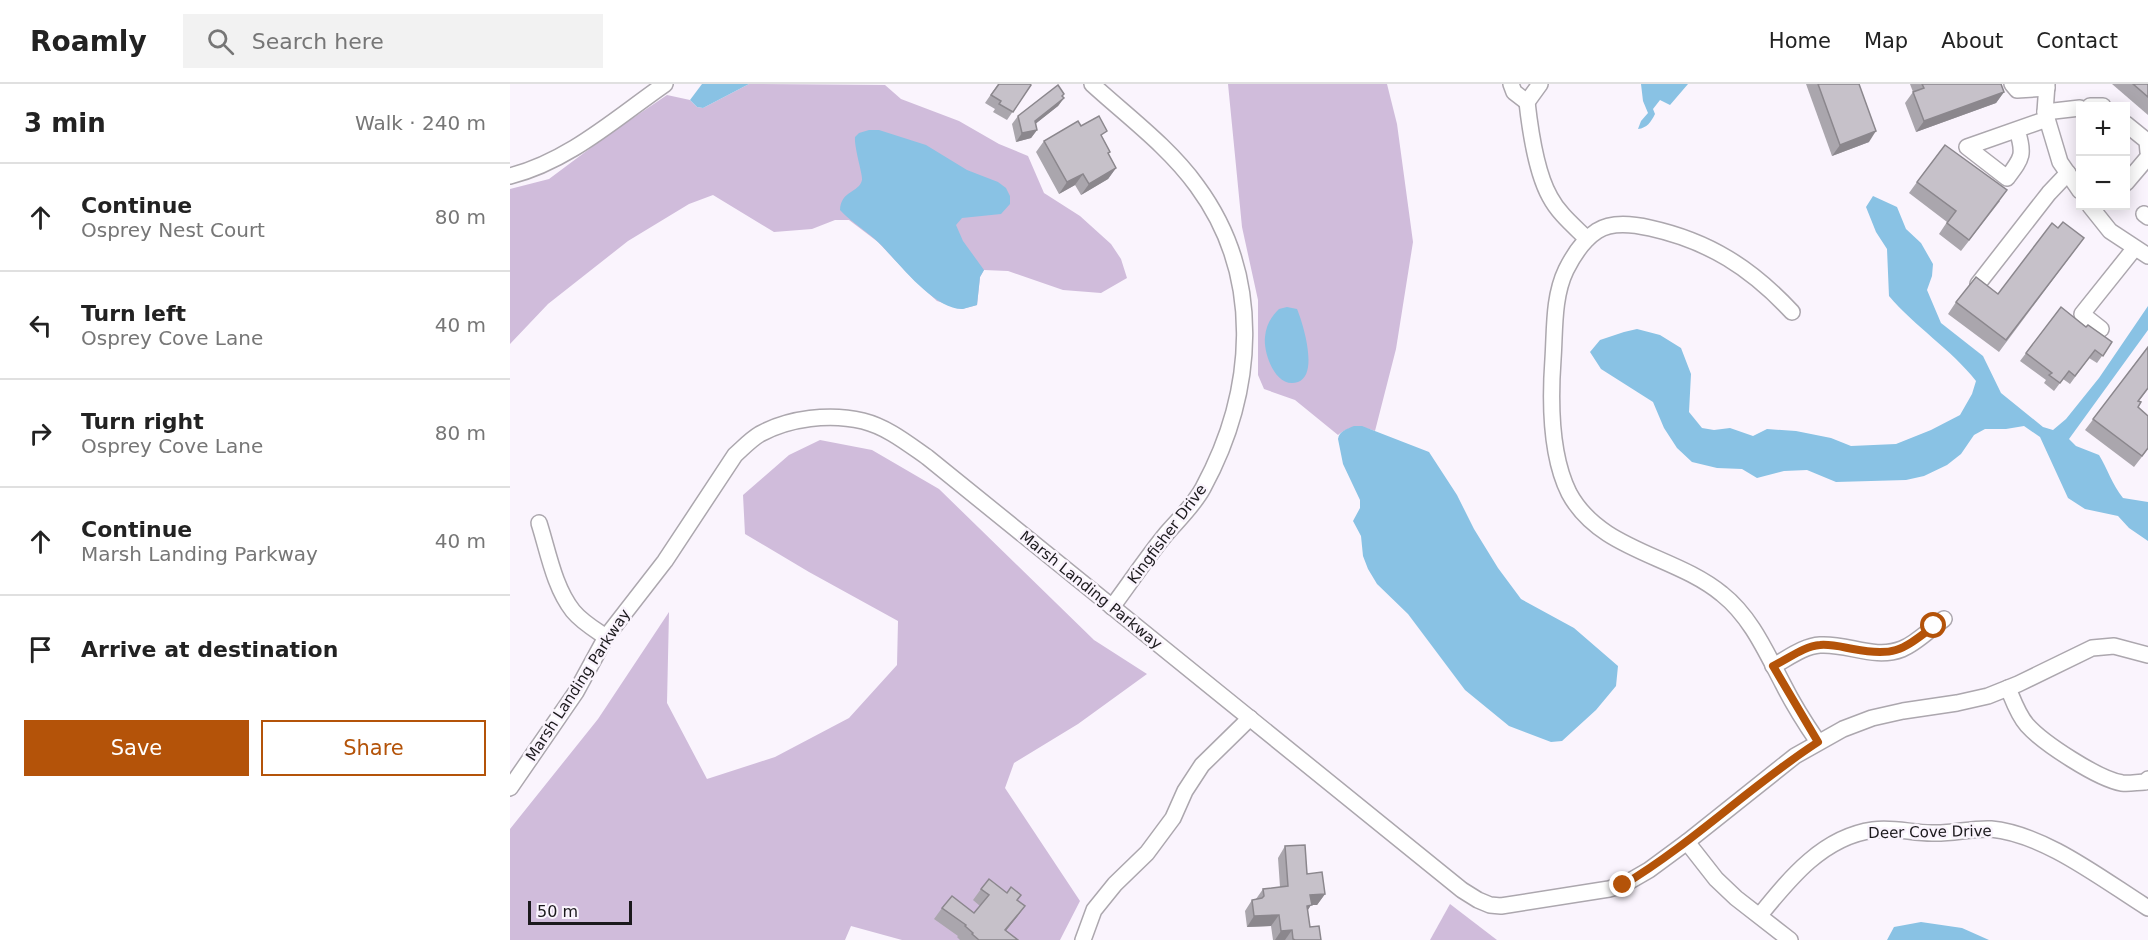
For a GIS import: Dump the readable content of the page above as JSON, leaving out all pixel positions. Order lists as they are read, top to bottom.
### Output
{
  "streets": {
    "street": ["Kingfisher Drive", "Marsh Landing Parkway", "Deer Cove Drive"]
  },
  "crossings": [
    ["Kingfisher Drive", "Marsh Landing Parkway"]
  ],
  "scale_bar": "50 m",
  "page": {
    "header": "Roamly",
    "search": "Search here",
    "nav": [
      "Home",
      "Map",
      "About",
      "Contact"
    ],
    "heading": ["3 min", "Walk · 240 m"],
    "map_buttons": ["+", "−"],
    "list": [
      ["Continue", "Osprey Nest Court", "80 m"],
      ["Turn left", "Osprey Cove Lane", "40 m"],
      ["Turn right", "Osprey Cove Lane", "80 m"],
      ["Continue", "Marsh Landing Parkway", "40 m"],
      "Arrive at destination"
    ],
    "buttons": ["Save", "Share"],
    "scale": "50 m"
  }
}
